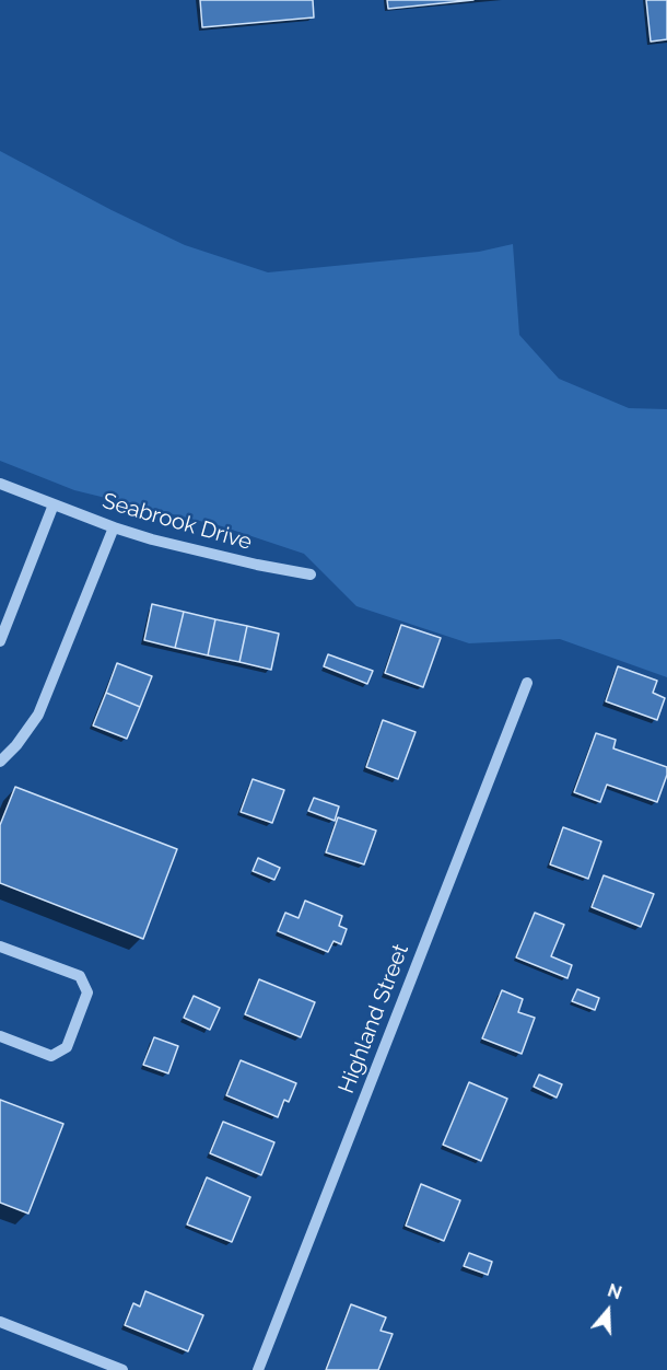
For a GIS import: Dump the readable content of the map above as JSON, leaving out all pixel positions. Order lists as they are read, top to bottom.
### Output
{
  "streets": {
    "street": ["Seabrook Drive", "Highland Street"]
  },
  "north": "top"
}
